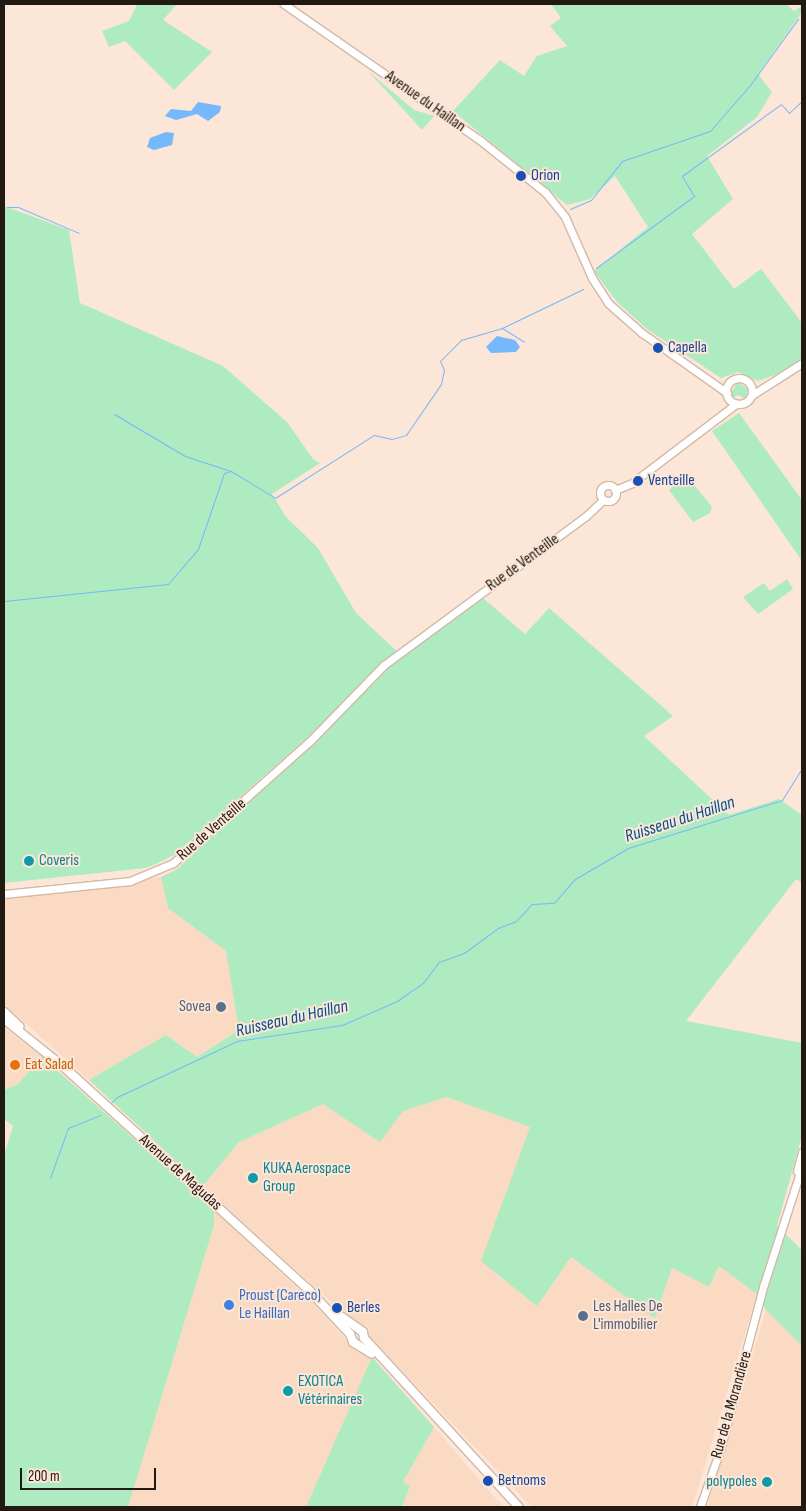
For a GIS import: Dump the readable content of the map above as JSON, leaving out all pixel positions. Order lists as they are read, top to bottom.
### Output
{
  "streets": {
    "main road": ["Avenue de Magudas"],
    "street": ["Avenue du Haillan", "Rue de Venteille", "Rue de la Morandière"]
  },
  "water": ["Ruisseau du Haillan"],
  "places": [
    "Orion",
    "Capella",
    "Venteille",
    "Coveris",
    "Sovea",
    "Eat Salad",
    "KUKA Aerospace Group",
    "Proust (Careco) Le Haillan",
    "Berles",
    "Les Halles De L'immobilier",
    "EXOTICA Vétérinaires",
    "Betnoms",
    "polypoles"
  ],
  "scale_bar": "200 m"
}
